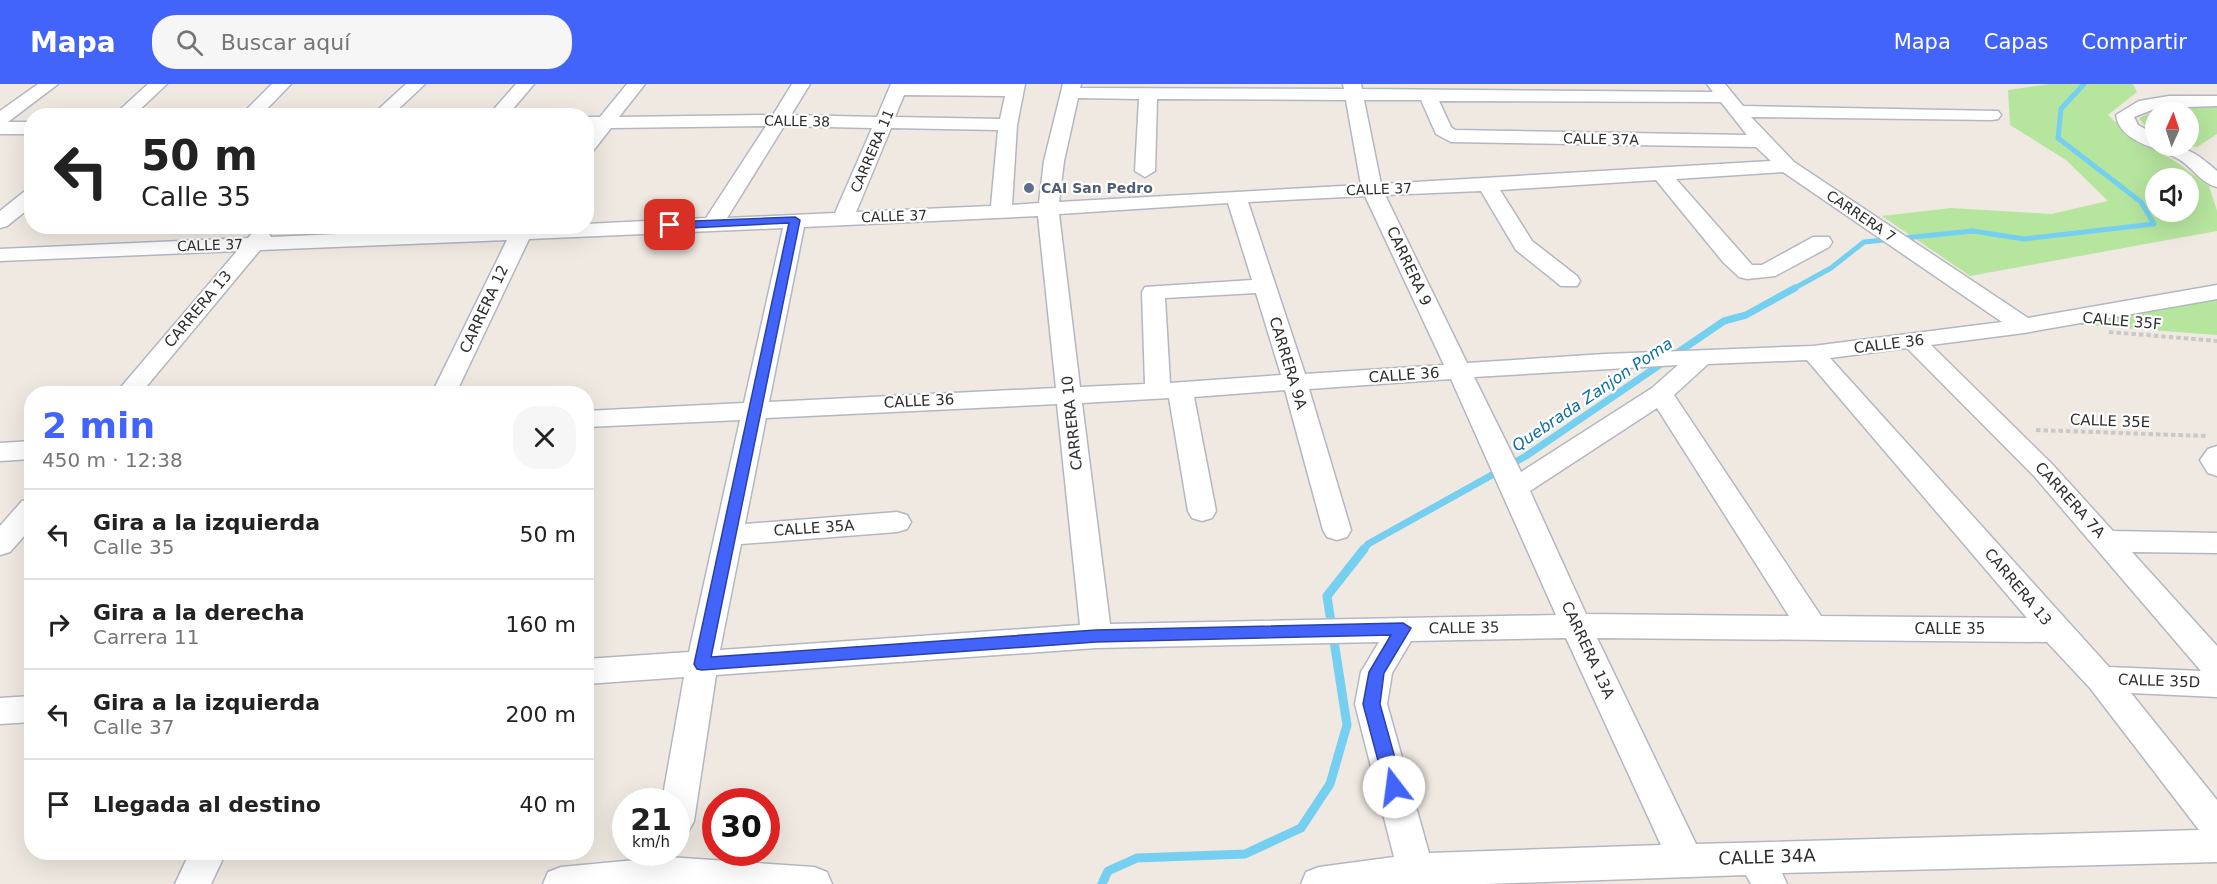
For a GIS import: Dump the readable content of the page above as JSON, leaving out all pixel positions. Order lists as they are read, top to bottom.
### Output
{
  "streets": {
    "street": [
      "CALLE 38",
      "CALLE 37A",
      "CARRERA 11",
      "CALLE 37",
      "CARRERA 7",
      "CARRERA 9",
      "CARRERA 13",
      "CARRERA 12",
      "CALLE 36",
      "CARRERA 9A",
      "CARRERA 10",
      "CARRERA 7A",
      "CALLE 35A",
      "CALLE 35",
      "CARRERA 13A",
      "CALLE 35D",
      "CALLE 34A"
    ],
    "path": ["CALLE 35F", "CALLE 35E"]
  },
  "crossings": [
    ["CALLE 38", "CARRERA 11"],
    ["CALLE 37A", "CARRERA 7"],
    ["CARRERA 11", "CALLE 37"],
    ["CALLE 37", "CARRERA 7"],
    ["CALLE 37", "CARRERA 9"],
    ["CALLE 37", "CARRERA 13"],
    ["CALLE 37", "CARRERA 9A"],
    ["CALLE 37", "CARRERA 10"],
    ["CARRERA 7", "CALLE 36"],
    ["CARRERA 9", "CALLE 36"],
    ["CARRERA 9", "CARRERA 13A"],
    ["CARRERA 13", "CALLE 36"],
    ["CARRERA 13", "CALLE 35"],
    ["CARRERA 13", "CALLE 35D"],
    ["CALLE 36", "CARRERA 9A"],
    ["CALLE 36", "CARRERA 10"],
    ["CALLE 36", "CARRERA 7A"],
    ["CALLE 35E", "CARRERA 7A"],
    ["CARRERA 10", "CALLE 35"],
    ["CALLE 35", "CARRERA 13A"],
    ["CARRERA 13A", "CALLE 34A"]
  ],
  "water": ["Quebrada Zanjon Poma"],
  "places": ["CAI San Pedro"],
  "north": "top",
  "page": {
    "header": "Mapa",
    "search": "Buscar aquí",
    "nav": ["Mapa", "Capas", "Compartir"],
    "turn": ["50 m", "Calle 35"],
    "heading": ["2 min", "450 m · 12:38"],
    "list": [
      {
        "name": "Gira a la izquierda",
        "note": "Calle 35",
        "value": "50 m"
      },
      {
        "name": "Gira a la derecha",
        "note": "Carrera 11",
        "value": "160 m"
      },
      {
        "name": "Gira a la izquierda",
        "note": "Calle 37",
        "value": "200 m"
      },
      {
        "name": "Llegada al destino",
        "value": "40 m"
      }
    ],
    "speed": "21 km/h",
    "limit": "30"
  }
}
